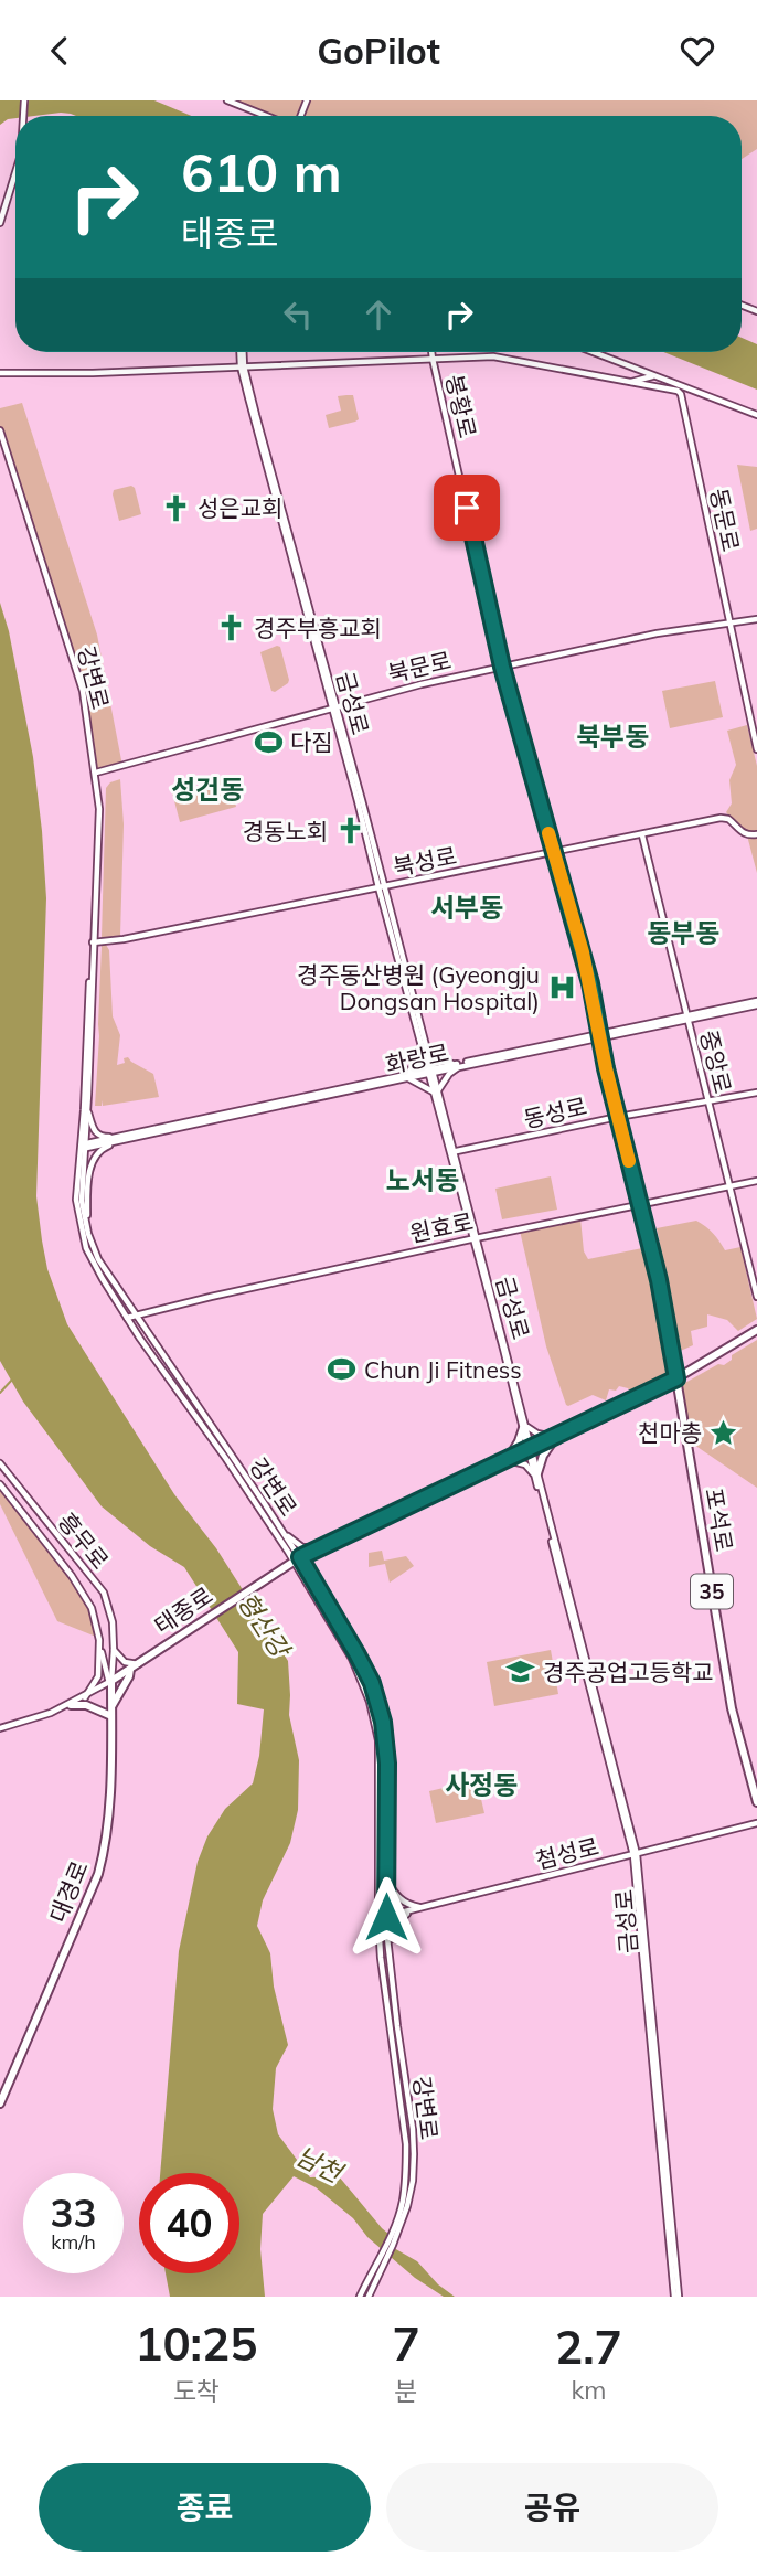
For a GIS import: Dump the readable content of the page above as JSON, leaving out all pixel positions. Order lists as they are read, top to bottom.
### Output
{
  "streets": {
    "main road": [
      "포석로",
      "35",
      "태종로",
      "대경로"
    ],
    "street": [
      "봉황로",
      "동문로",
      "북문로",
      "강변로",
      "금성로",
      "북성로",
      "화랑로",
      "중앙로",
      "동성로",
      "원효로",
      "흥무로",
      "첨성로"
    ]
  },
  "crossings": [
    ["봉황로", "북문로"],
    ["봉황로", "북성로"],
    ["봉황로", "화랑로"],
    ["봉황로", "동성로"],
    ["봉황로", "원효로"],
    ["봉황로", "포석로"],
    ["봉황로", "태종로"],
    ["동문로", "북문로"],
    ["북문로", "강변로"],
    ["북문로", "금성로"],
    ["강변로", "북성로"],
    ["강변로", "화랑로"],
    ["강변로", "원효로"],
    ["강변로", "태종로"],
    ["강변로", "첨성로"],
    ["금성로", "북성로"],
    ["금성로", "화랑로"],
    ["금성로", "동성로"],
    ["금성로", "원효로"],
    ["금성로", "태종로"],
    ["금성로", "첨성로"],
    ["북성로", "중앙로"],
    ["화랑로", "중앙로"],
    ["중앙로", "동성로"],
    ["중앙로", "원효로"],
    ["포석로", "태종로"],
    ["흥무로", "태종로"],
    ["흥무로", "대경로"],
    ["태종로", "대경로"]
  ],
  "districts": [
    "북부동",
    "성건동",
    "서부동",
    "동부동",
    "노서동",
    "사정동"
  ],
  "water": ["형산강", "남천"],
  "places": {
    "church": ["성은교회", "경주부흥교회", "경동노회"],
    "sports": ["다짐", "Chun Ji Fitness"],
    "hospital": ["경주동산병원 (Gyeongju Dongsan Hospital)"],
    "place": ["천마총"],
    "school or university": ["경주공업고등학교"]
  },
  "page": {
    "header": "GoPilot",
    "turn": ["610 m", "태종로"],
    "speed": "33 km/h",
    "limit": "40",
    "eta": [
      "10:25",
      "도착",
      "7",
      "분",
      "2.7",
      "km"
    ],
    "buttons": ["종료", "공유"]
  }
}
